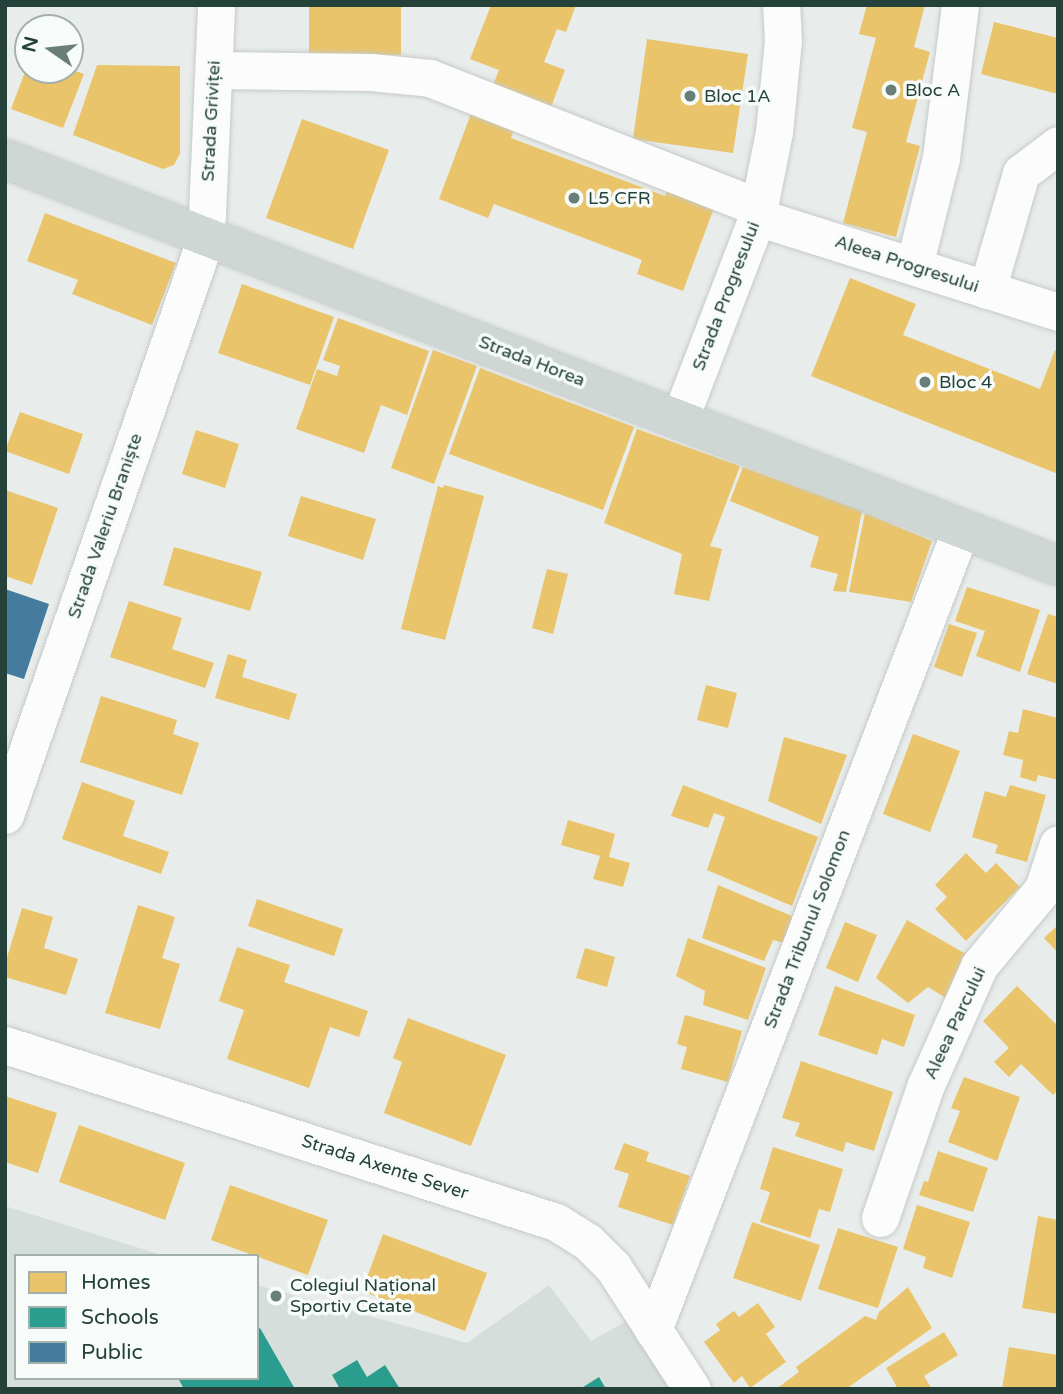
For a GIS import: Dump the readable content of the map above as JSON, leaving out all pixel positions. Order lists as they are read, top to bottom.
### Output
{
  "streets": {
    "main road": ["Strada Horea"],
    "street": [
      "Strada Griviței",
      "Aleea Progresului",
      "Strada Progresului",
      "Strada Valeriu Braniște",
      "Strada Tribunul Solomon",
      "Aleea Parcului",
      "Strada Axente Sever"
    ]
  },
  "crossings": [
    ["Strada Griviței", "Aleea Progresului"],
    ["Strada Griviței", "Strada Horea"],
    ["Strada Griviței", "Strada Valeriu Braniște"],
    ["Aleea Progresului", "Strada Progresului"],
    ["Strada Progresului", "Strada Horea"],
    ["Strada Horea", "Strada Valeriu Braniște"],
    ["Strada Horea", "Strada Tribunul Solomon"],
    ["Strada Tribunul Solomon", "Strada Axente Sever"]
  ],
  "places": [
    "Bloc A",
    "Bloc 1A",
    "L5 CFR",
    "Bloc 4",
    "Colegiul Național Sportiv Cetate"
  ],
  "legend": ["Homes", "Schools", "Public"],
  "north": "left"
}
